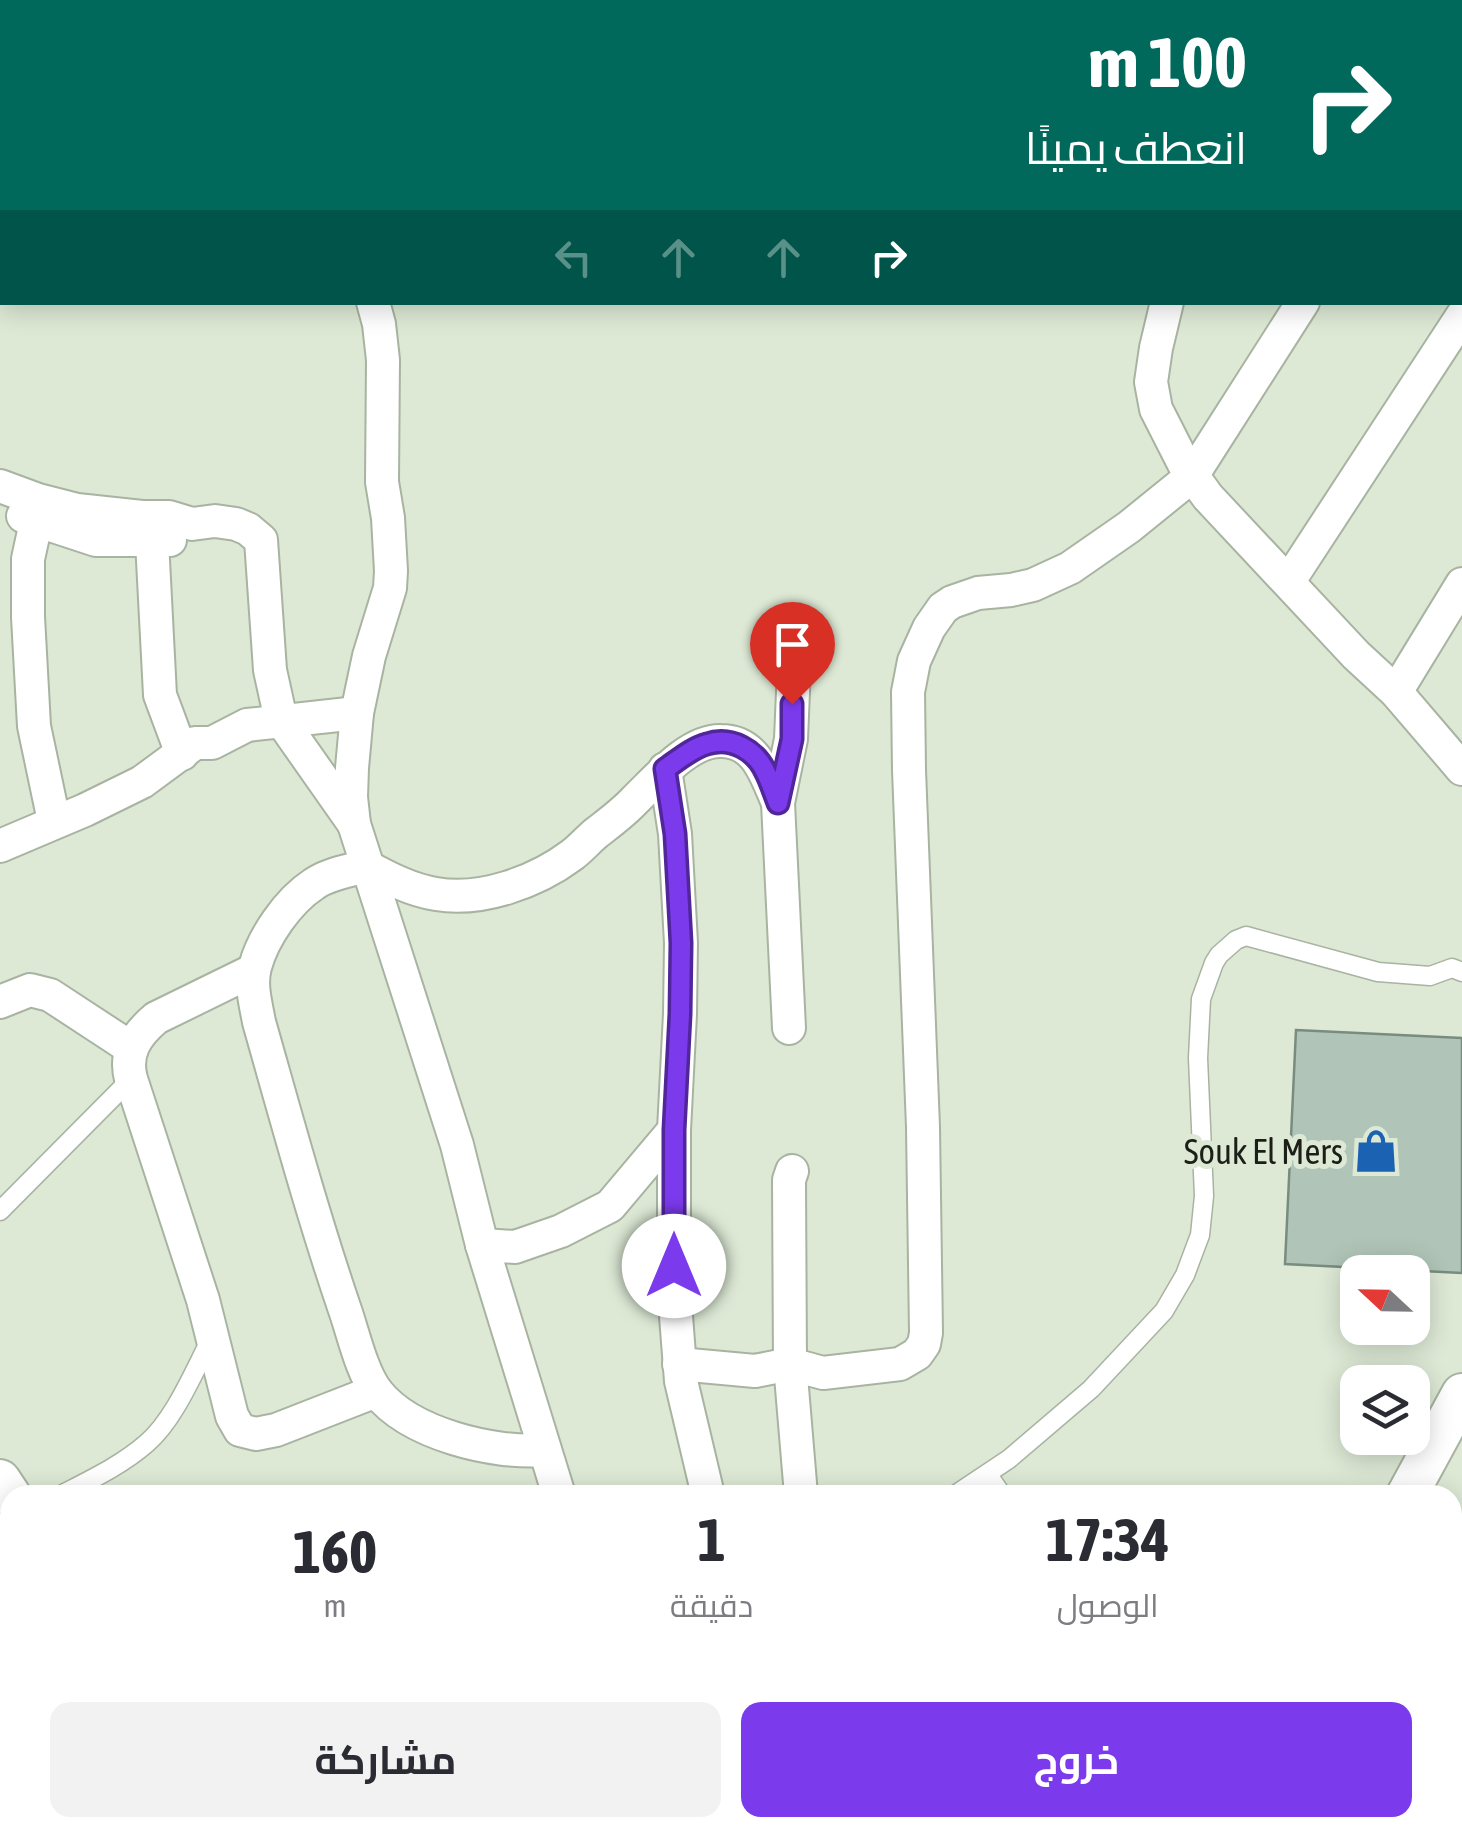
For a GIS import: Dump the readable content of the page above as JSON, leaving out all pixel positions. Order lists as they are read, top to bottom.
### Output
{
  "places": {
    "shop": ["Souk El Mers"]
  },
  "north": "left",
  "page": {
    "turn": ["100 m", "انعطف يمينًا"],
    "eta": [
      "17:34",
      "الوصول",
      "1",
      "دقيقة",
      "160",
      "m"
    ],
    "buttons": ["خروج", "مشاركة"]
  }
}
